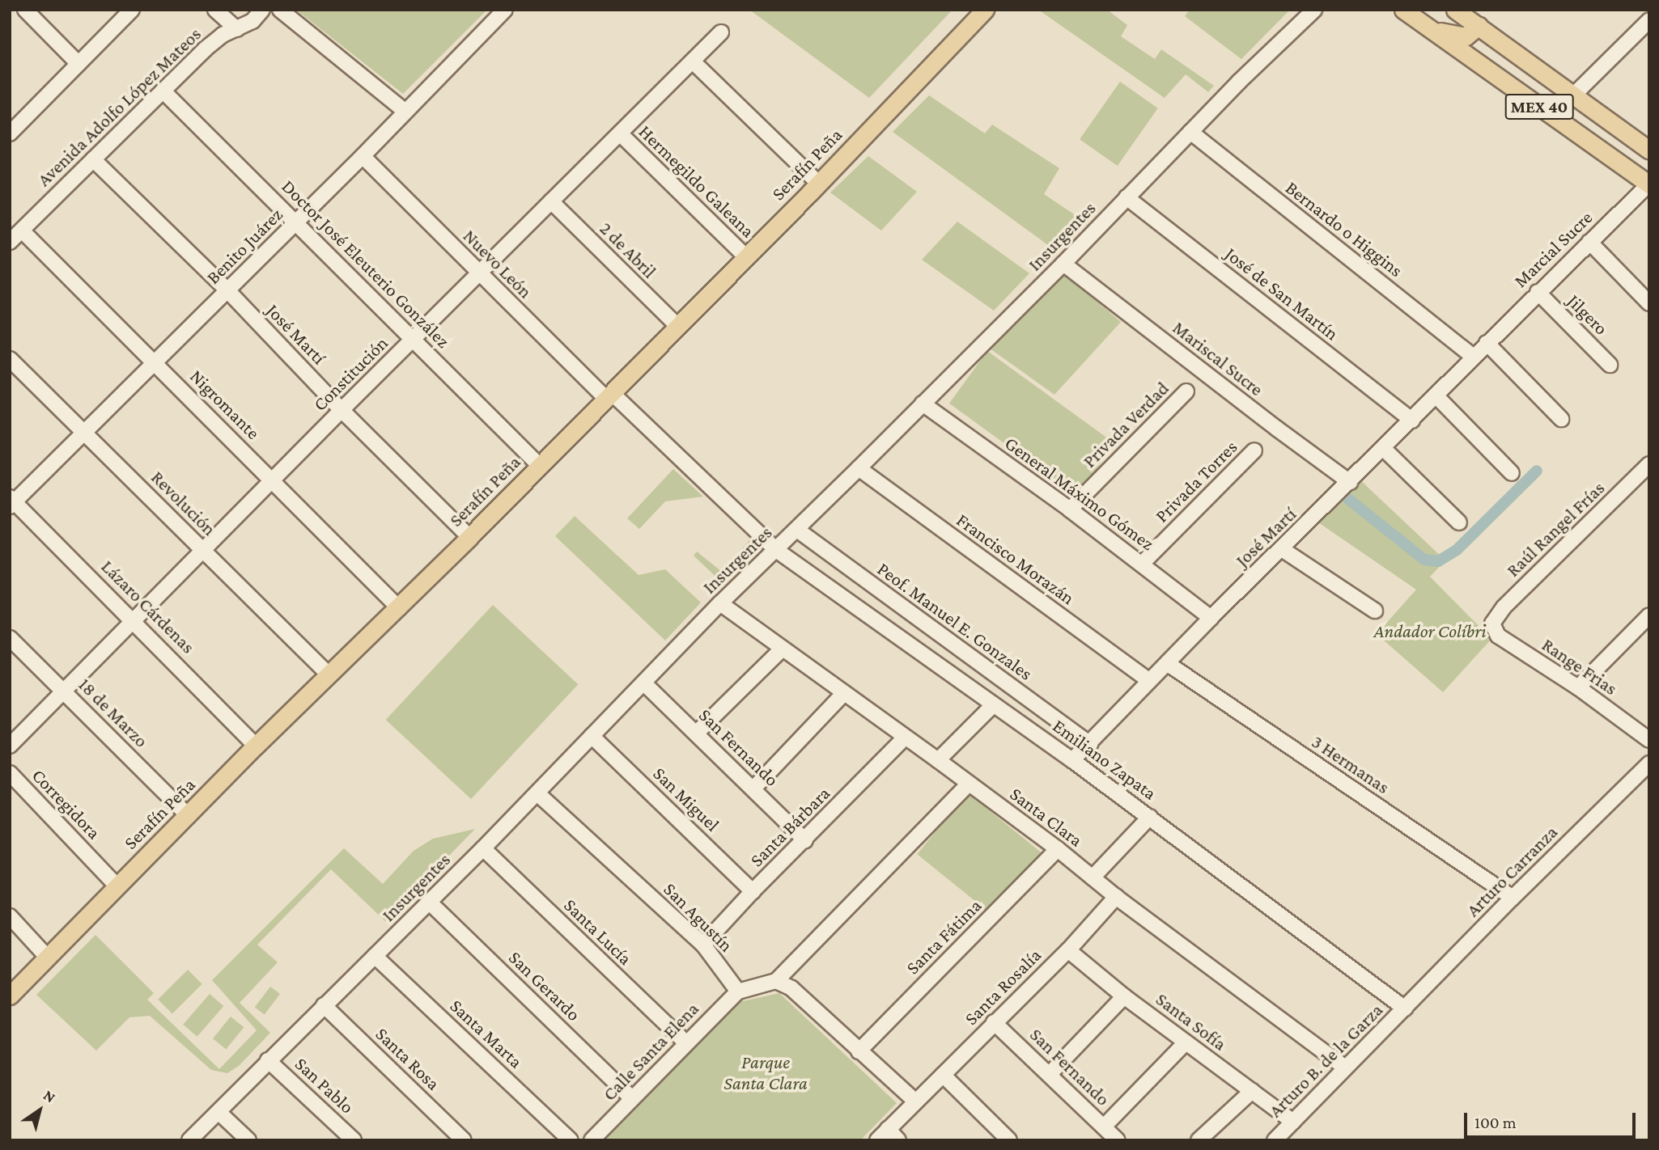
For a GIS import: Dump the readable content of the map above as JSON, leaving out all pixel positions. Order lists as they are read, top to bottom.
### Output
{
  "streets": {
    "main road": ["MEX 40", "Serafín Peña"],
    "street": [
      "Avenida Adolfo López Mateos",
      "Hermegildo Galeana",
      "Bernardo o Higgins",
      "Insurgentes",
      "Benito Juárez",
      "Marcial Sucre",
      "2 de Abril",
      "Doctor José Eleuterio González",
      "Nuevo León",
      "José de San Martín",
      "Jilgero",
      "José Martí",
      "Mariscal Sucre",
      "Constitución",
      "Nigromante",
      "Privada Verdad",
      "Privada Torres",
      "General Máximo Gómez",
      "Revolución",
      "Raúl Rangel Frías",
      "Francisco Morazán",
      "Lázaro Cárdenas",
      "Peof. Manuel E. Gonzales",
      "Range Frias",
      "18 de Marzo",
      "San Fernando",
      "Emiliano Zapata",
      "3 Hermanas",
      "San Miguel",
      "Corregidora",
      "Santa Clara",
      "Santa Bárbara",
      "Arturo Carranza",
      "San Agustín",
      "Santa Lucía",
      "Santa Fátima",
      "San Gerardo",
      "Santa Rosalía",
      "Santa Sofía",
      "Santa Marta",
      "Calle Santa Elena",
      "Santa Rosa",
      "Arturo B. de la Garza",
      "San Pablo"
    ]
  },
  "crossings": [
    ["Avenida Adolfo López Mateos", "Doctor José Eleuterio González"],
    ["Avenida Adolfo López Mateos", "José Martí"],
    ["Avenida Adolfo López Mateos", "Nigromante"],
    ["MEX 40", "Marcial Sucre"],
    ["Serafín Peña", "Hermegildo Galeana"],
    ["Serafín Peña", "2 de Abril"],
    ["Serafín Peña", "Doctor José Eleuterio González"],
    ["Serafín Peña", "Nuevo León"],
    ["Serafín Peña", "José Martí"],
    ["Serafín Peña", "Nigromante"],
    ["Serafín Peña", "Revolución"],
    ["Serafín Peña", "Lázaro Cárdenas"],
    ["Serafín Peña", "18 de Marzo"],
    ["Serafín Peña", "Corregidora"],
    ["Hermegildo Galeana", "Constitución"],
    ["Bernardo o Higgins", "Insurgentes"],
    ["Bernardo o Higgins", "José Martí"],
    ["Insurgentes", "Nuevo León"],
    ["Insurgentes", "José de San Martín"],
    ["Insurgentes", "Mariscal Sucre"],
    ["Insurgentes", "General Máximo Gómez"],
    ["Insurgentes", "Francisco Morazán"],
    ["Insurgentes", "Peof. Manuel E. Gonzales"],
    ["Insurgentes", "San Fernando"],
    ["Insurgentes", "Emiliano Zapata"],
    ["Insurgentes", "San Miguel"],
    ["Insurgentes", "Santa Clara"],
    ["Insurgentes", "San Agustín"],
    ["Insurgentes", "Santa Lucía"],
    ["Insurgentes", "San Gerardo"],
    ["Insurgentes", "Santa Marta"],
    ["Insurgentes", "Santa Rosa"],
    ["Insurgentes", "San Pablo"],
    ["Benito Juárez", "Doctor José Eleuterio González"],
    ["Benito Juárez", "Nuevo León"],
    ["Benito Juárez", "José Martí"],
    ["Benito Juárez", "Nigromante"],
    ["Benito Juárez", "Revolución"],
    ["Benito Juárez", "Lázaro Cárdenas"],
    ["Marcial Sucre", "Jilgero"],
    ["Marcial Sucre", "José Martí"],
    ["2 de Abril", "Constitución"],
    ["Doctor José Eleuterio González", "Constitución"],
    ["Nuevo León", "Constitución"],
    ["Nuevo León", "Emiliano Zapata"],
    ["José de San Martín", "José Martí"],
    ["José Martí", "Mariscal Sucre"],
    ["José Martí", "Constitución"],
    ["José Martí", "General Máximo Gómez"],
    ["José Martí", "Francisco Morazán"],
    ["José Martí", "Peof. Manuel E. Gonzales"],
    ["José Martí", "Emiliano Zapata"],
    ["José Martí", "3 Hermanas"],
    ["Constitución", "Nigromante"],
    ["Constitución", "Revolución"],
    ["Constitución", "Lázaro Cárdenas"],
    ["Constitución", "18 de Marzo"],
    ["Privada Verdad", "General Máximo Gómez"],
    ["Privada Torres", "General Máximo Gómez"],
    ["Raúl Rangel Frías", "Range Frias"],
    ["San Fernando", "Santa Bárbara"],
    ["San Fernando", "Santa Rosalía"],
    ["Emiliano Zapata", "Arturo Carranza"],
    ["Emiliano Zapata", "Arturo B. de la Garza"],
    ["3 Hermanas", "Arturo Carranza"],
    ["San Miguel", "Santa Bárbara"],
    ["Santa Clara", "Santa Bárbara"],
    ["Santa Clara", "Santa Fátima"],
    ["Santa Clara", "Santa Rosalía"],
    ["Santa Clara", "Arturo B. de la Garza"],
    ["Santa Bárbara", "San Agustín"],
    ["Arturo Carranza", "Arturo B. de la Garza"],
    ["San Agustín", "Calle Santa Elena"],
    ["Santa Lucía", "Calle Santa Elena"],
    ["San Gerardo", "Calle Santa Elena"],
    ["Santa Rosalía", "Santa Sofía"],
    ["Santa Sofía", "Arturo B. de la Garza"]
  ],
  "parks": ["Andador Colíbri", "Parque Santa Clara"],
  "scale_bar": "100 m",
  "north": "top right"
}
